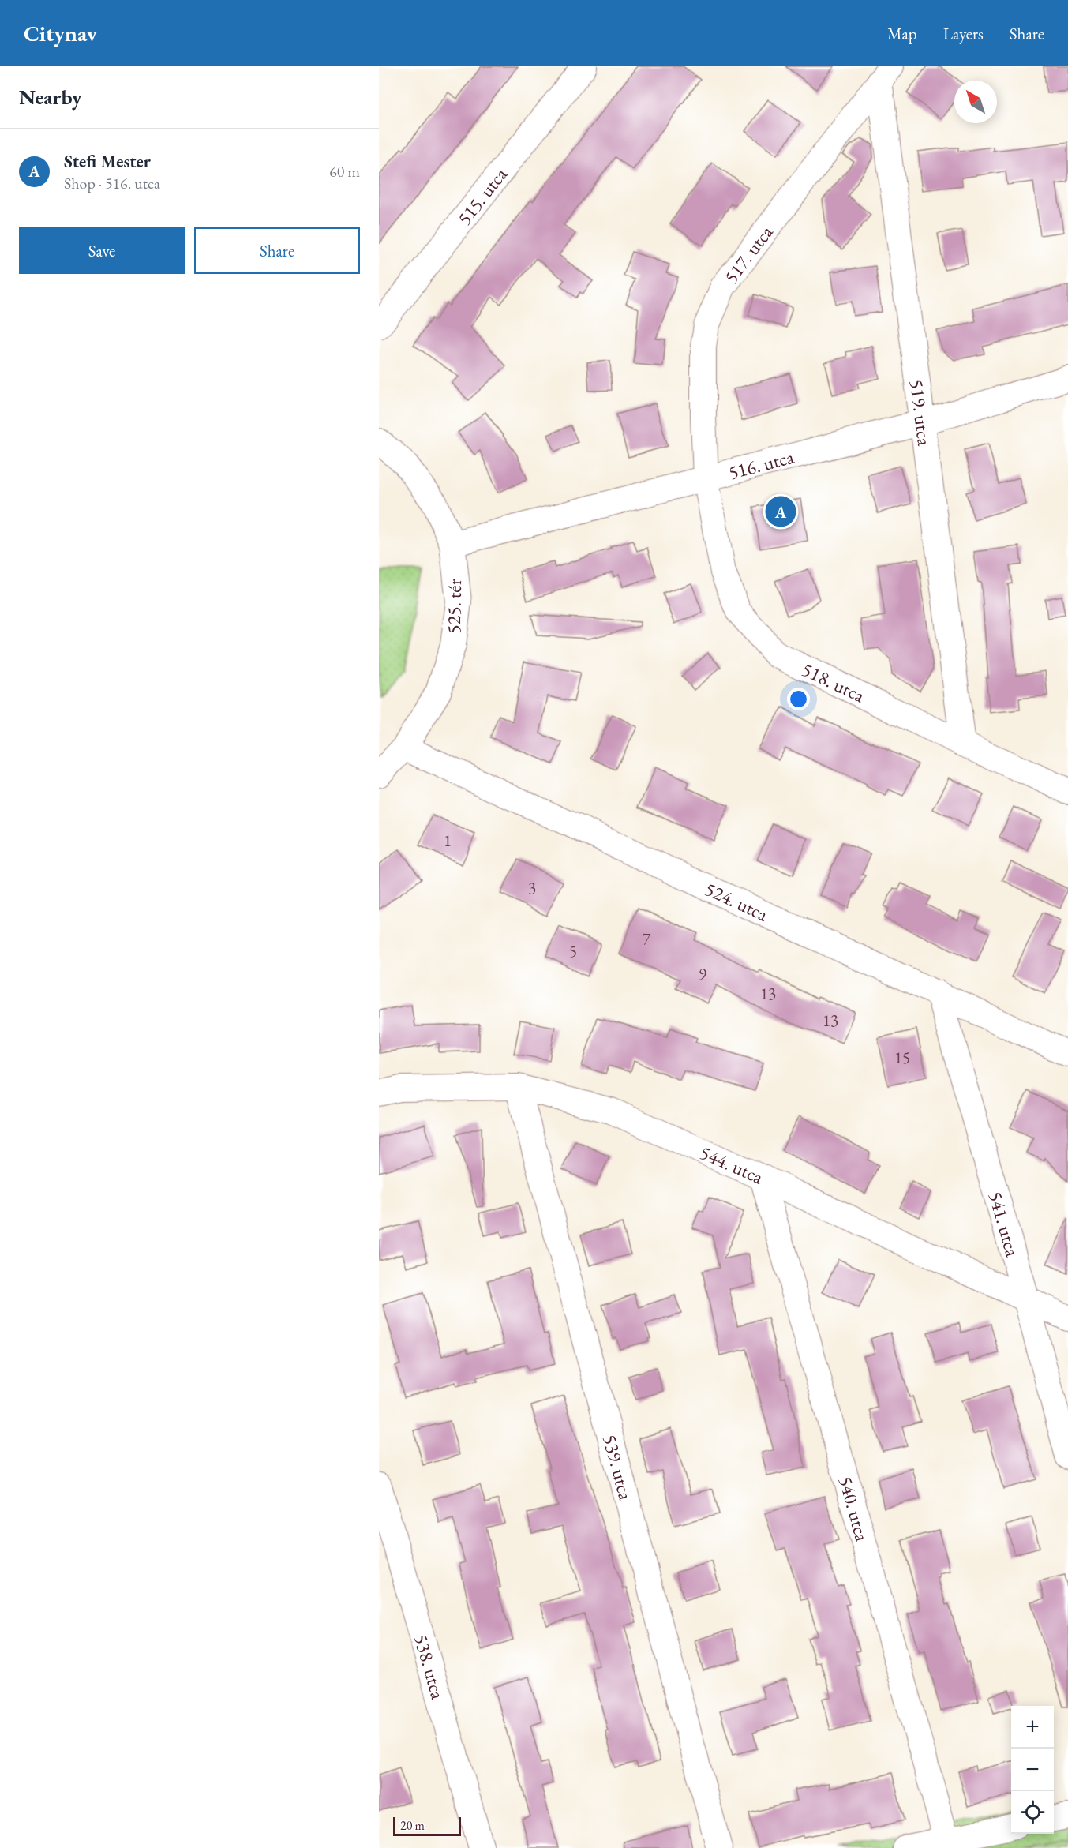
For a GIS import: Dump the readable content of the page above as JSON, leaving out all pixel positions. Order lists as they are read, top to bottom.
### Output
{
  "streets": {
    "street": [
      "515. utca",
      "517. utca",
      "519. utca",
      "516. utca",
      "525. tér",
      "518. utca",
      "524. utca",
      "544. utca",
      "541. utca",
      "539. utca",
      "540. utca",
      "538. utca"
    ]
  },
  "crossings": [
    ["517. utca", "519. utca"],
    ["517. utca", "516. utca"],
    ["517. utca", "518. utca"],
    ["519. utca", "516. utca"],
    ["519. utca", "518. utca"],
    ["516. utca", "525. tér"],
    ["516. utca", "518. utca"],
    ["525. tér", "524. utca"],
    ["524. utca", "541. utca"],
    ["544. utca", "541. utca"],
    ["544. utca", "539. utca"],
    ["544. utca", "540. utca"]
  ],
  "house_numbers": [
    "1",
    "3",
    "7",
    "5",
    "9",
    "13",
    "13",
    "15"
  ],
  "scale_bar": "20 m",
  "north": "top left",
  "page": {
    "header": "Citynav",
    "nav": ["Map", "Layers", "Share"],
    "heading": "Nearby",
    "list": [
      {
        "mark": "A",
        "name": "Stefi Mester",
        "note": "Shop · 516. utca",
        "value": "60 m"
      }
    ],
    "buttons": ["Save", "Share"],
    "pins": "A",
    "map_buttons": ["+", "−"],
    "scale": "20 m"
  }
}
